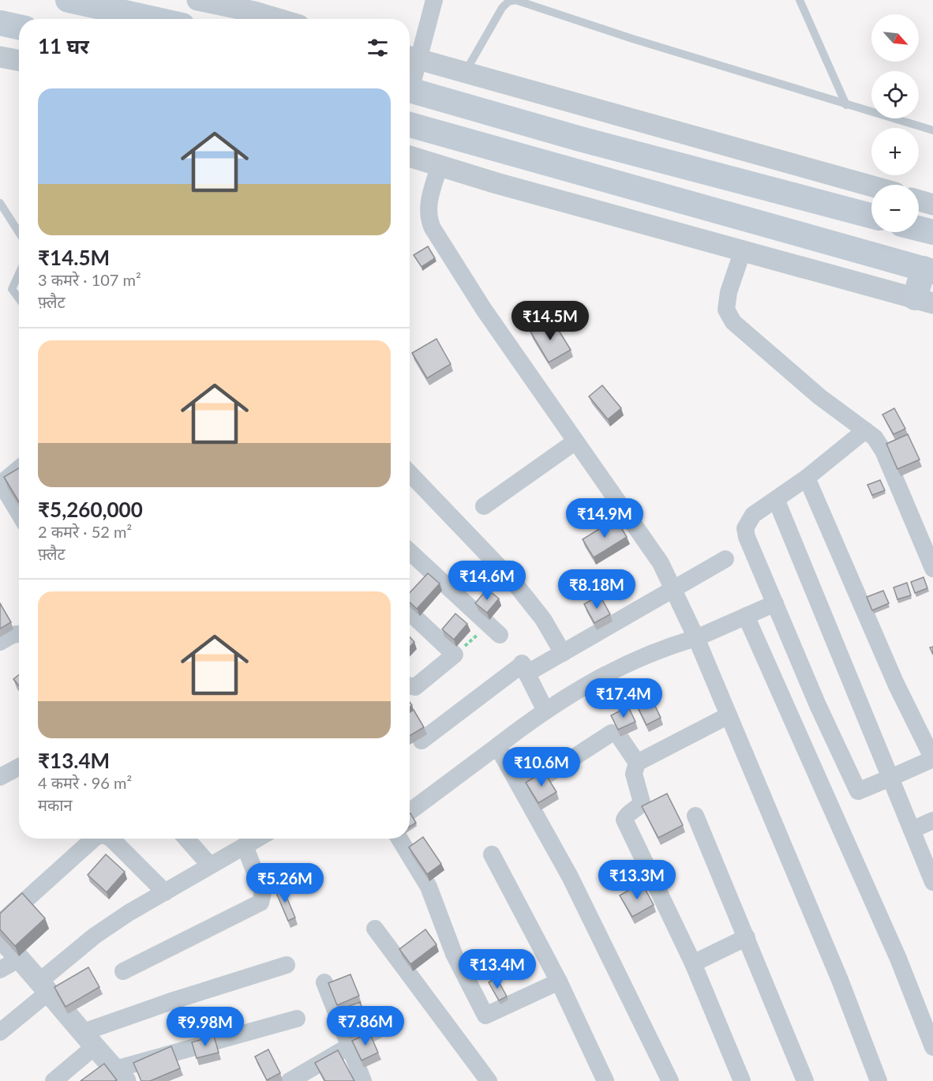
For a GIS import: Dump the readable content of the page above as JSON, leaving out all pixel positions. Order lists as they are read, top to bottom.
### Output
{
  "north": "bottom right",
  "page": {
    "map_buttons": ["+", "−"],
    "heading": "11 घर",
    "list": [
      {
        "name": "₹14.5M",
        "note": "3 कमरे · 107 m² · फ़्लैट"
      },
      {
        "name": "₹5,260,000",
        "note": "2 कमरे · 52 m² · फ़्लैट"
      },
      {
        "name": "₹13.4M",
        "note": "4 कमरे · 96 m² · मकान"
      }
    ],
    "price": [
      "₹14.5M",
      "₹14.9M",
      "₹14.6M",
      "₹8.18M",
      "₹17.4M",
      "₹10.6M",
      "₹13.3M",
      "₹5.26M",
      "₹13.4M",
      "₹7.86M",
      "₹9.98M"
    ]
  }
}
